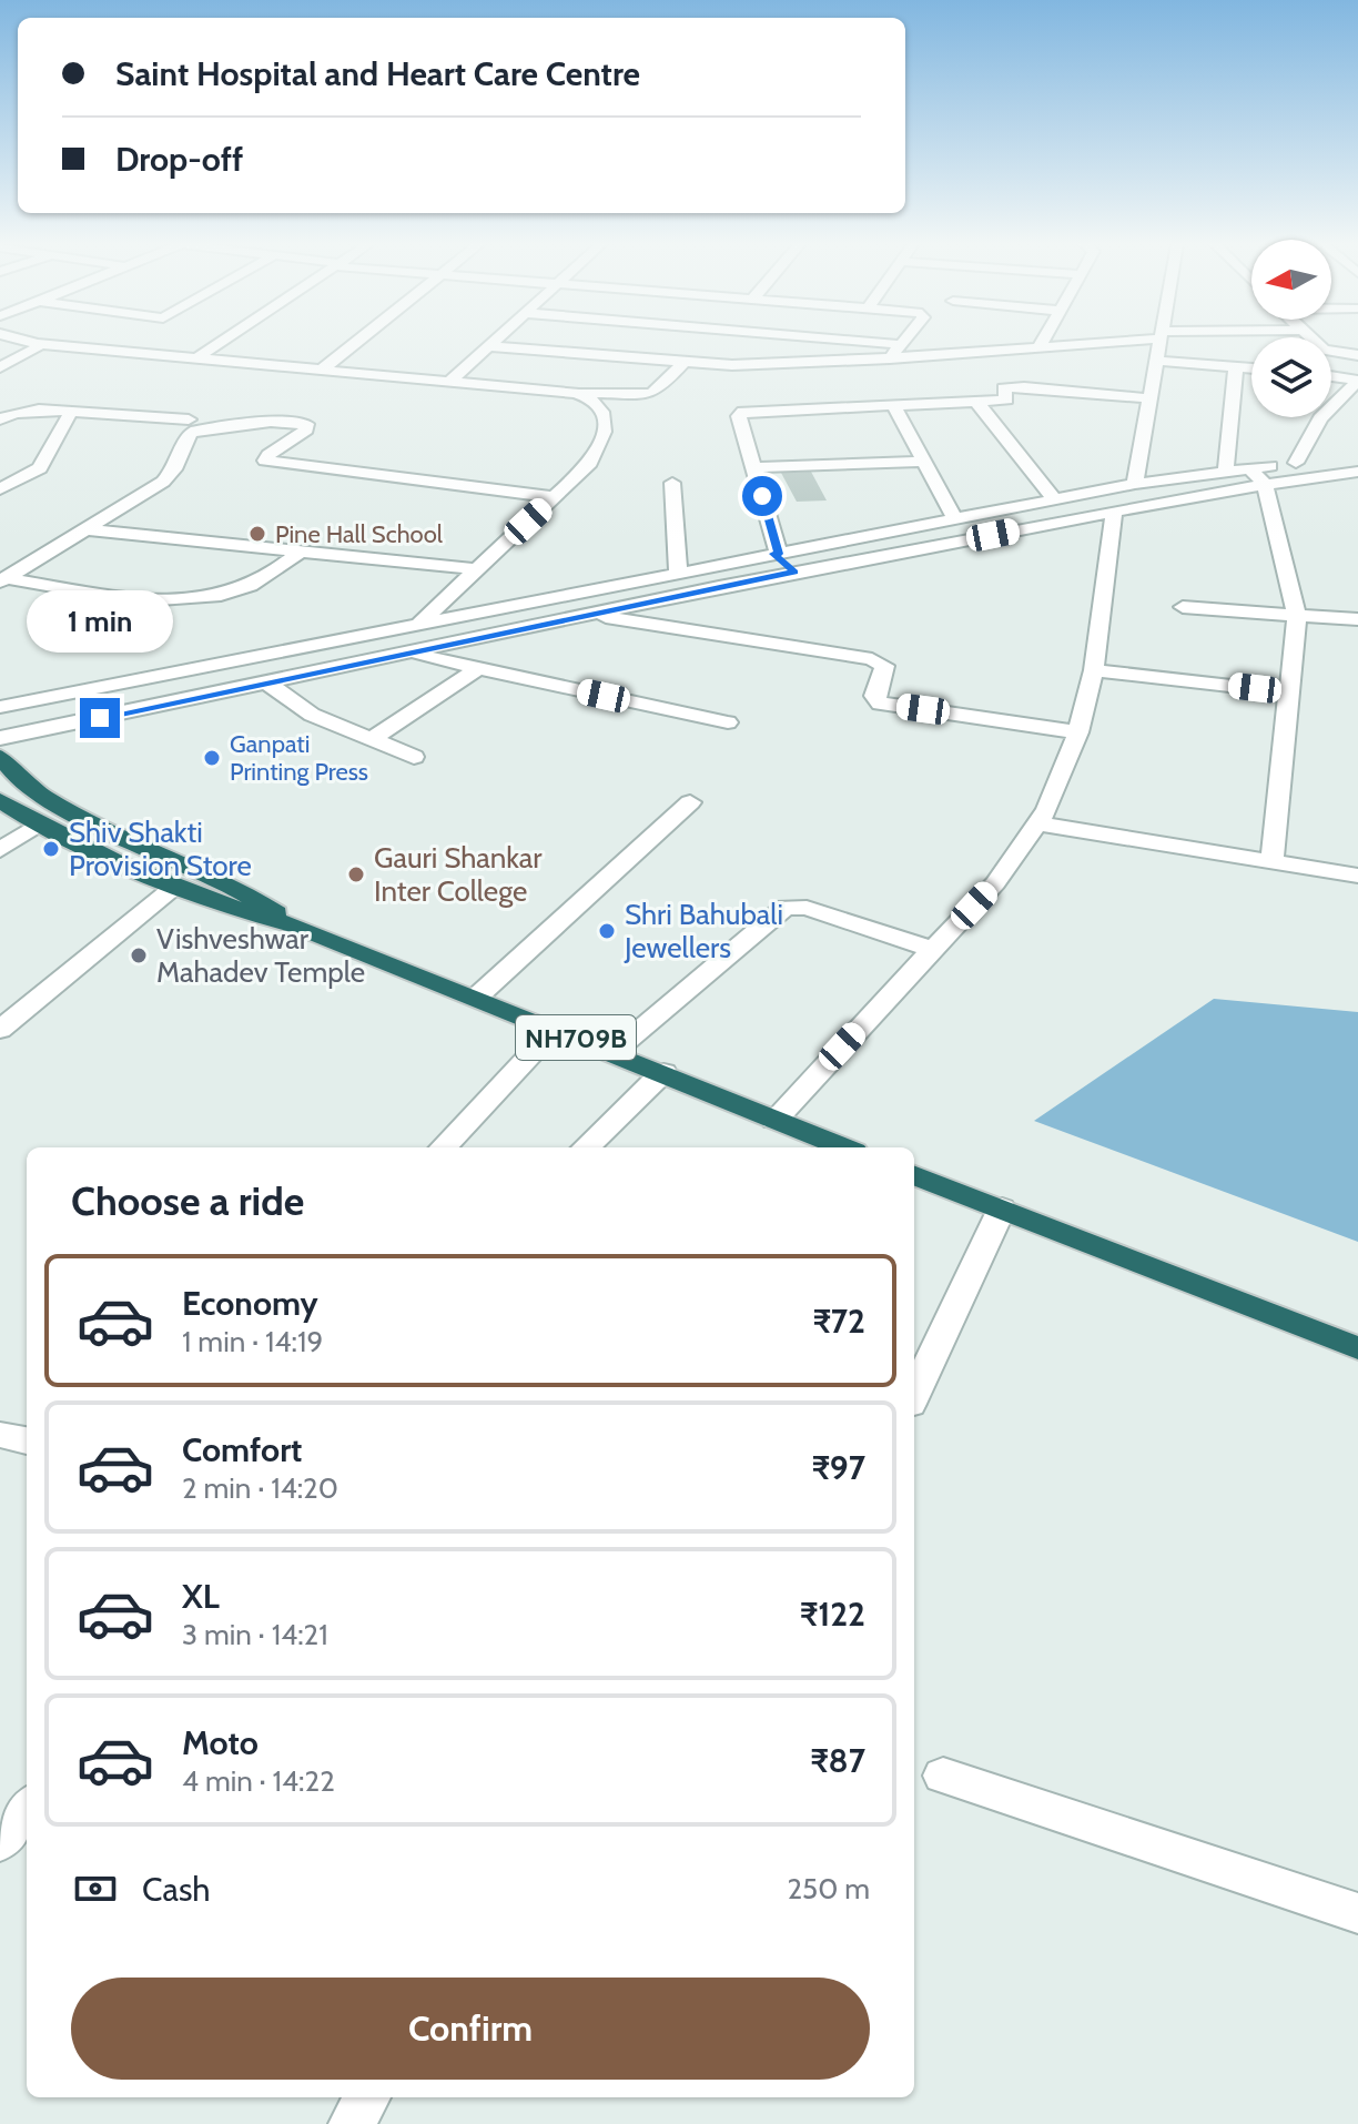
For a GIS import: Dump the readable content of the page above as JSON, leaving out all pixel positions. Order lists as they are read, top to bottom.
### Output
{
  "streets": {
    "highway": ["NH709B"]
  },
  "places": [
    "Pine Hall School",
    "Ganpati Printing Press",
    "Shiv Shakti Provision Store",
    "Gauri Shankar Inter College",
    "Shri Bahubali Jewellers",
    "Vishveshwar Mahadev Temple"
  ],
  "north": "left",
  "page": {
    "banner": ["Saint Hospital and Heart Care Centre", "Drop-off"],
    "bubble": "1 min",
    "heading": "Choose a ride",
    "list": [
      {
        "name": "Economy",
        "note": "1 min · 14:19",
        "value": "₹72"
      },
      {
        "name": "Comfort",
        "note": "2 min · 14:20",
        "value": "₹97"
      },
      {
        "name": "XL",
        "note": "3 min · 14:21",
        "value": "₹122"
      },
      {
        "name": "Moto",
        "note": "4 min · 14:22",
        "value": "₹87"
      }
    ],
    "pay": ["Cash", "250 m"],
    "buttons": "Confirm"
  }
}
